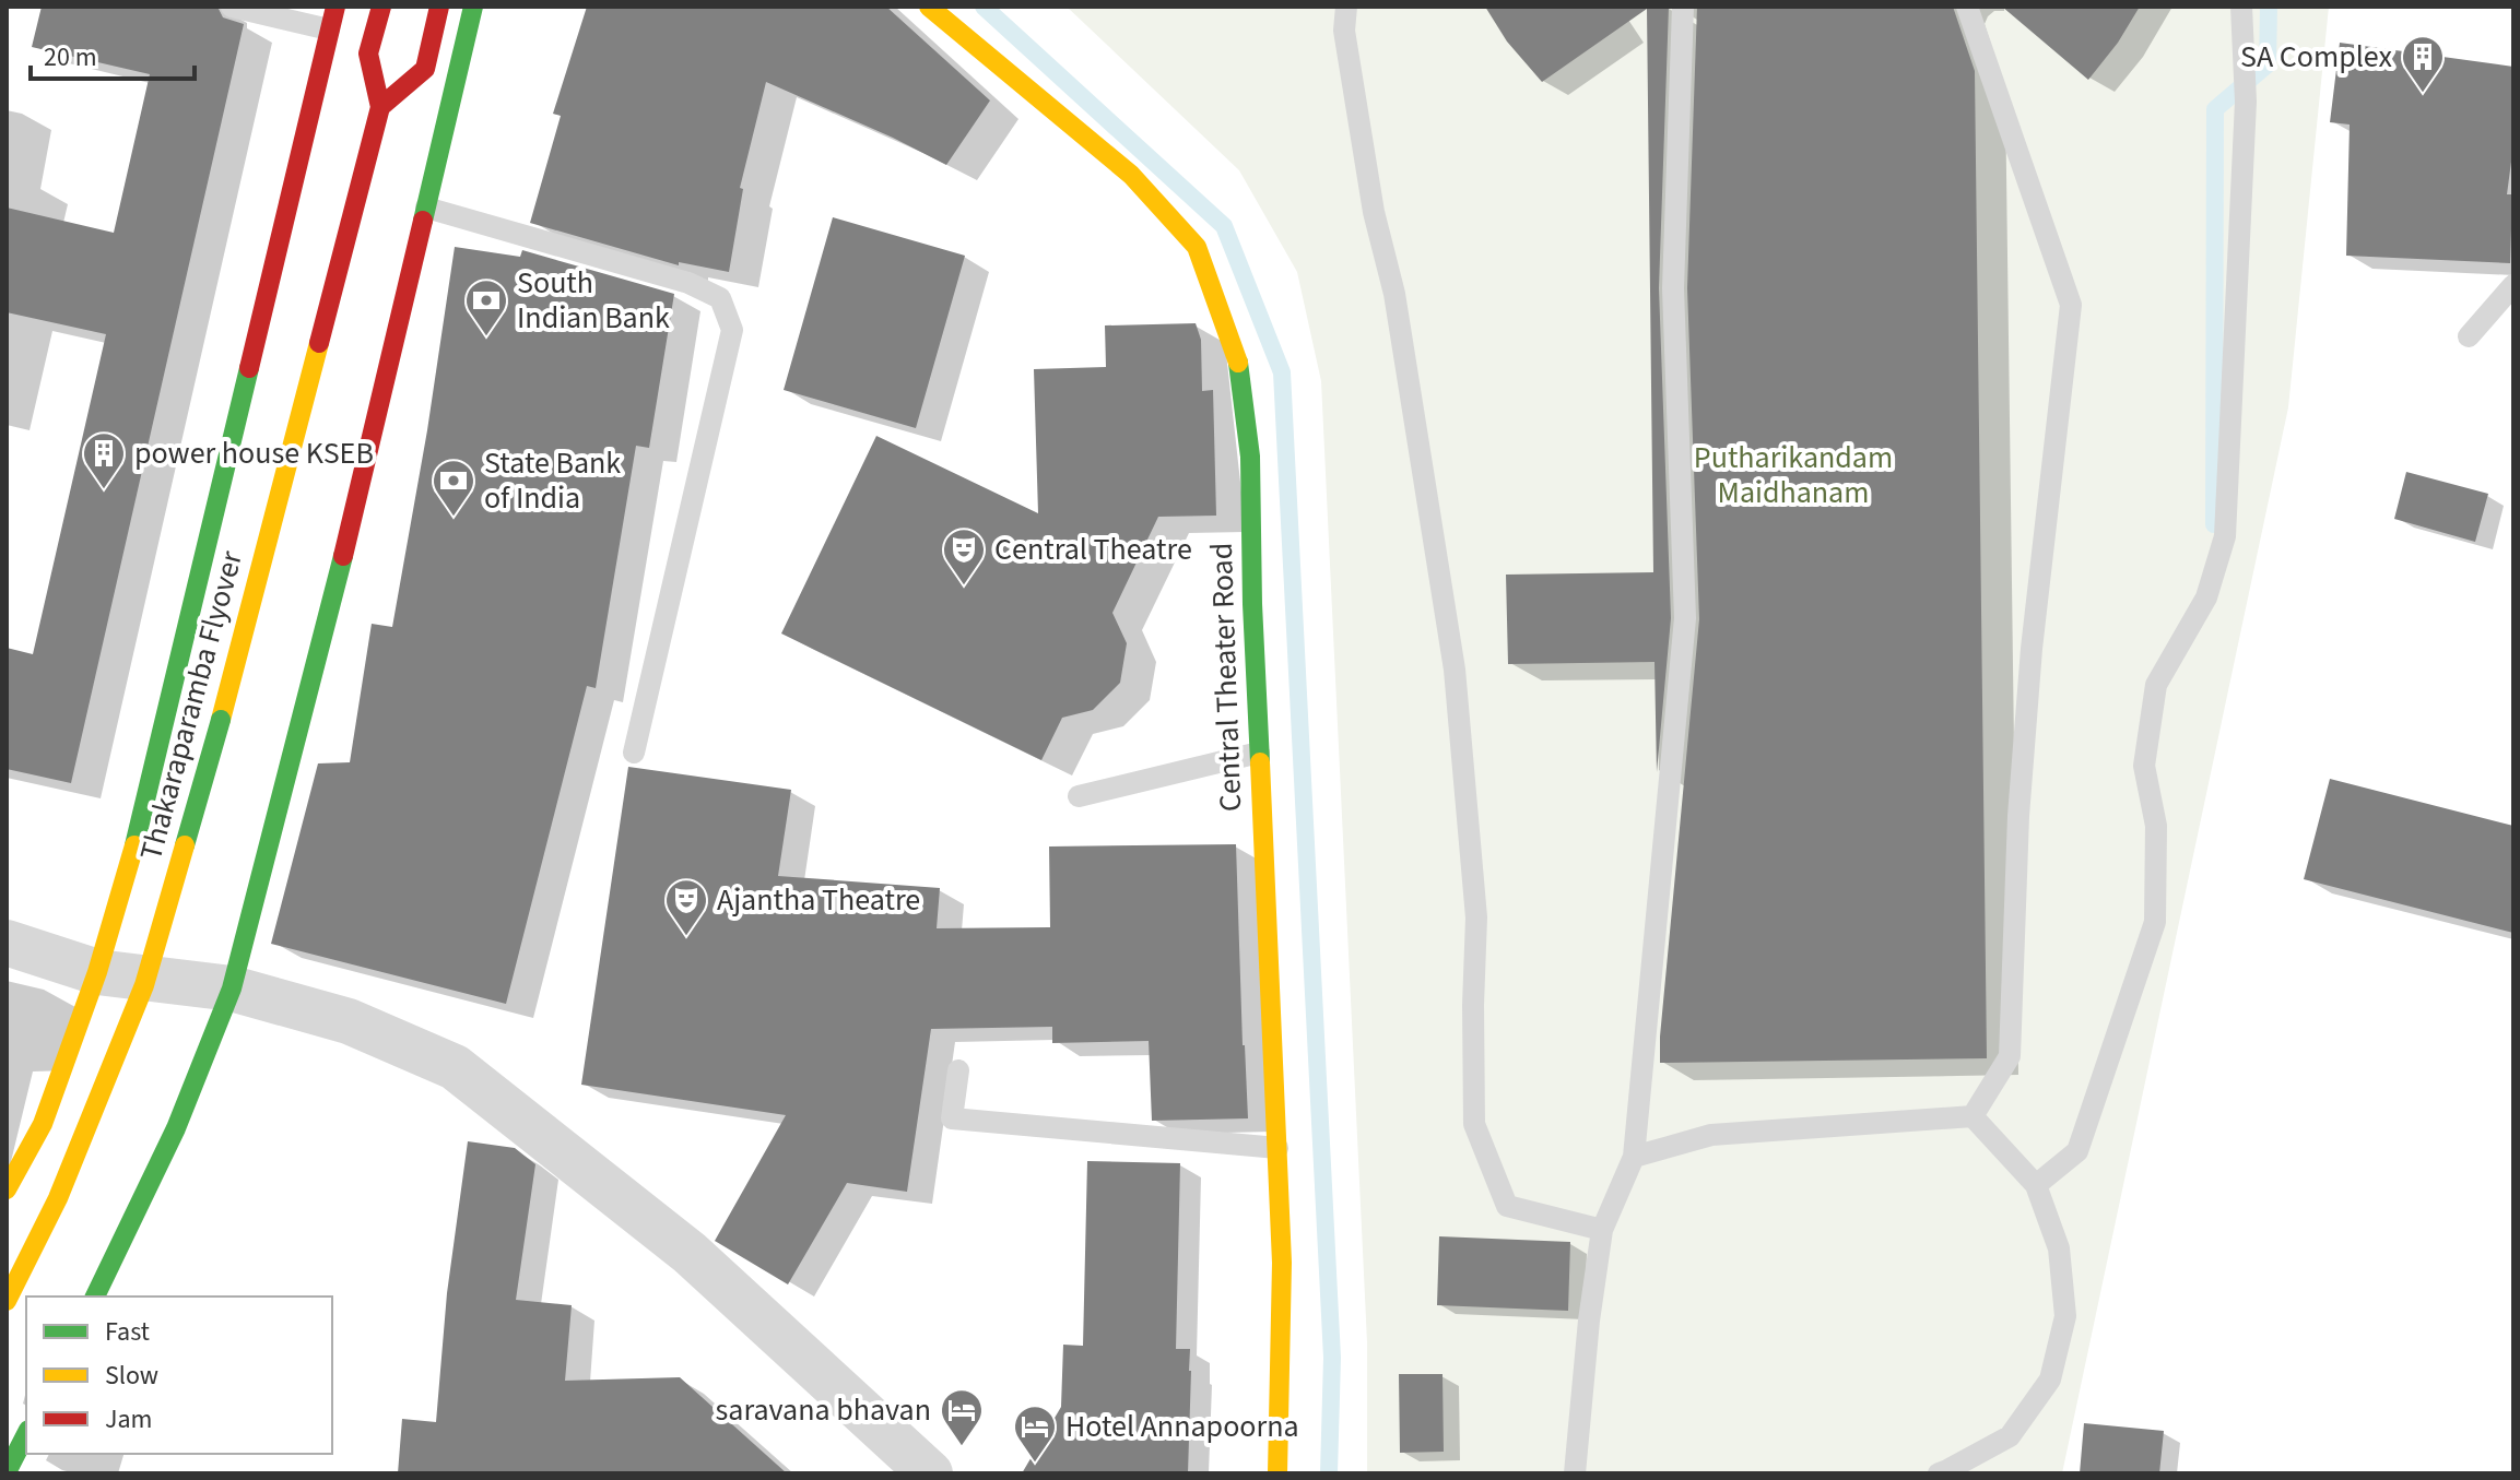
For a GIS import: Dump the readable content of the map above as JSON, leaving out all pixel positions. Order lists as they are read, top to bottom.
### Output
{
  "streets": {
    "street": ["Central Theater Road", "Thakaraparamba Flyover"]
  },
  "parks": ["Putharikandam Maidhanam"],
  "places": {
    "building": ["SA Complex", "power house KSEB"],
    "bank": ["South Indian Bank", "State Bank of India"],
    "theatre": ["Central Theatre", "Ajantha Theatre"],
    "hotel": ["saravana bhavan", "Hotel Annapoorna"]
  },
  "legend": ["Fast", "Slow", "Jam"],
  "scale_bar": "20 m"
}
